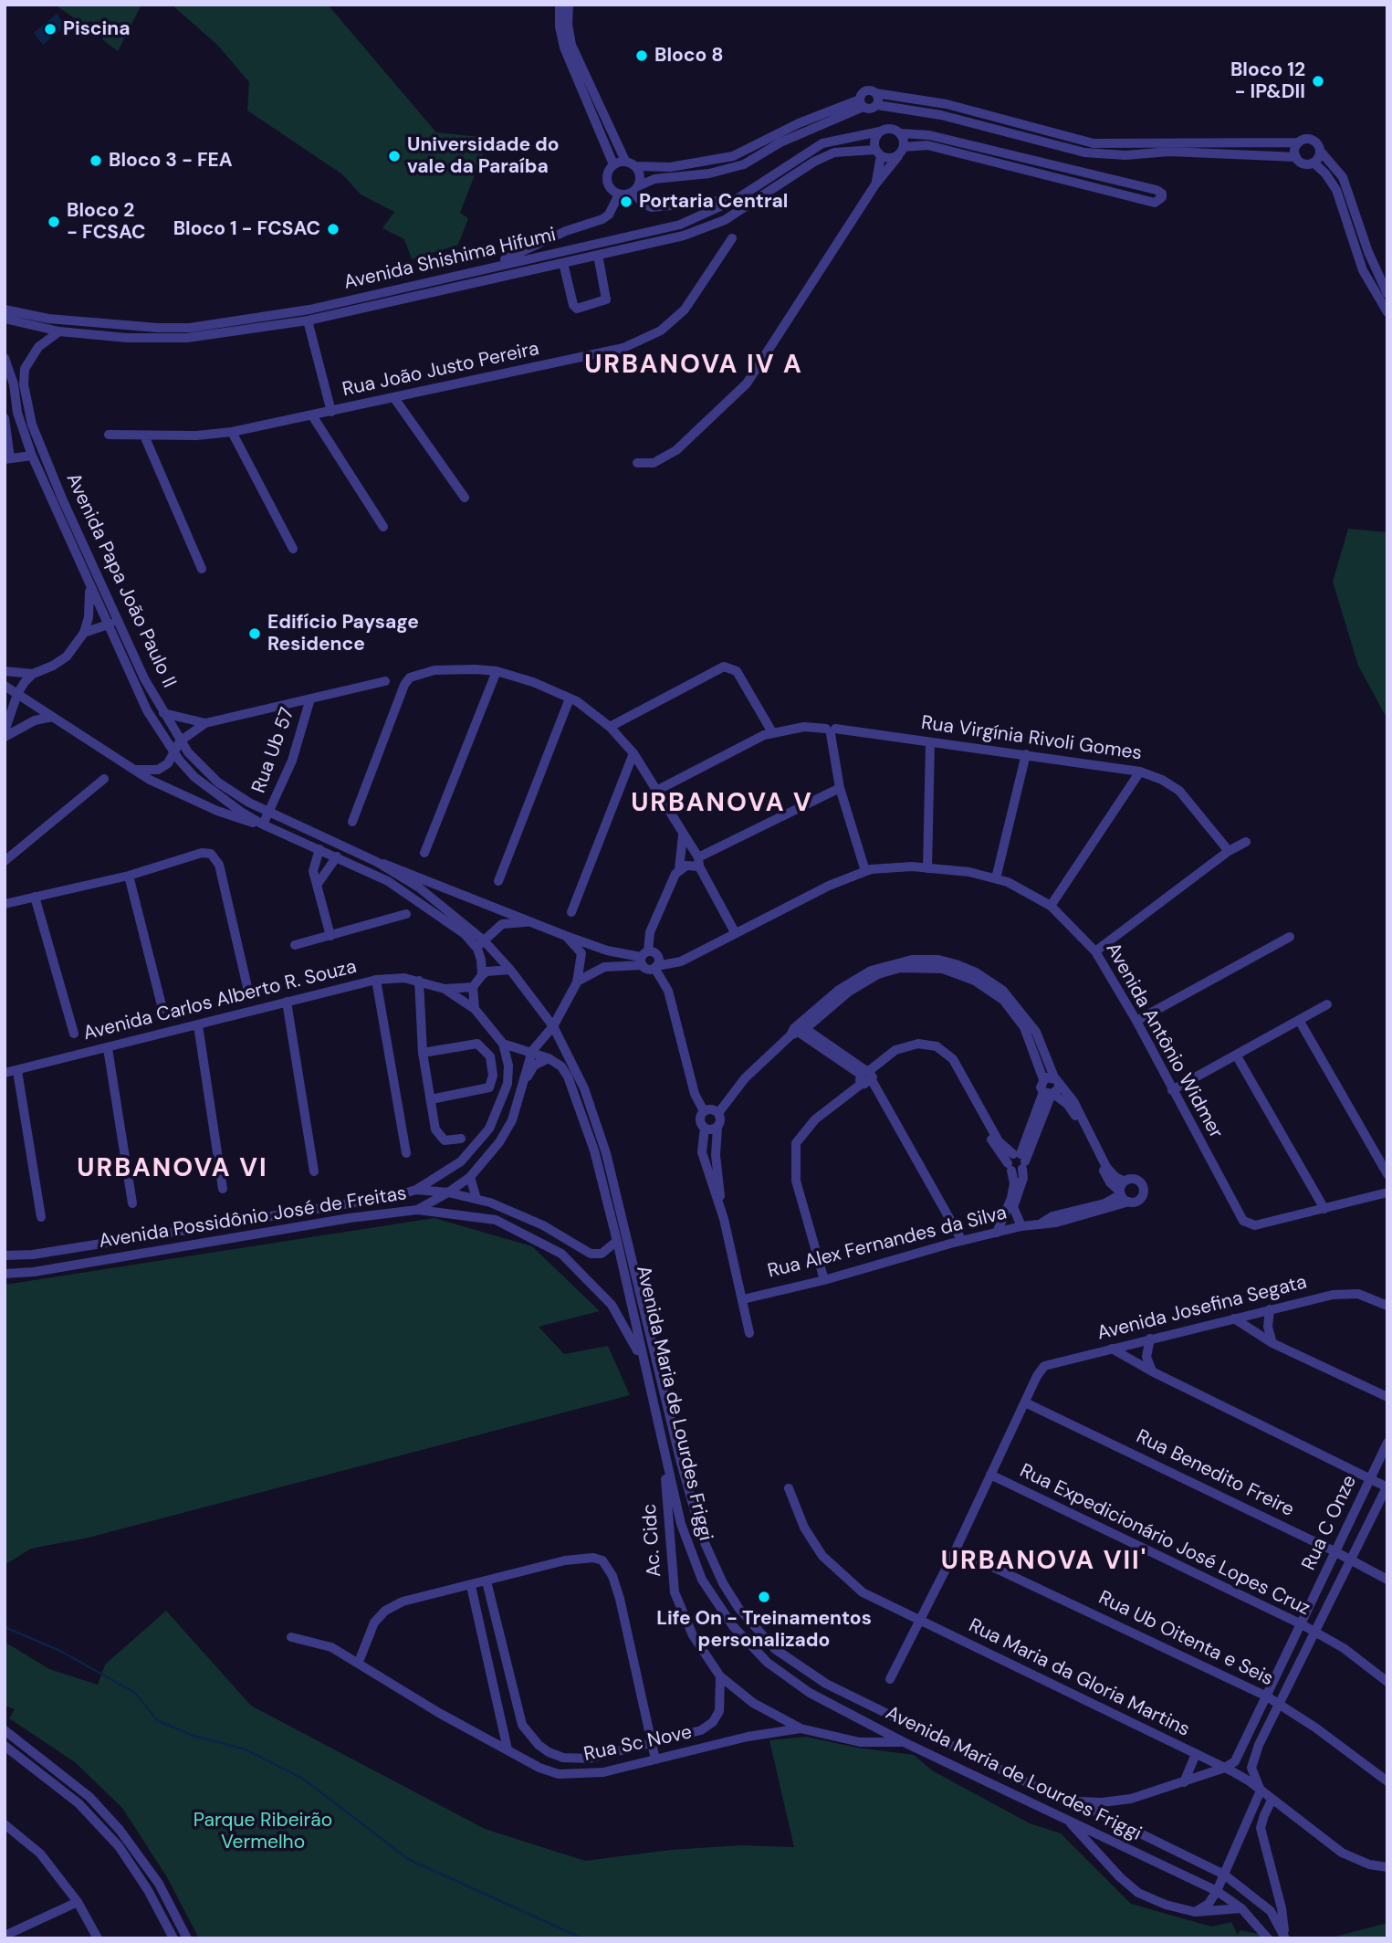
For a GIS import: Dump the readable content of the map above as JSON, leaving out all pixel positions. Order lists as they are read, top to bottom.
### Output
{
  "streets": {
    "street": [
      "Avenida Shishima Hifumi",
      "Rua João Justo Pereira",
      "Avenida Papa João Paulo II",
      "Rua Virgínia Rivoli Gomes",
      "Rua Ub 57",
      "Avenida Carlos Alberto R. Souza",
      "Avenida Antônio Widmer",
      "Avenida Possidônio José de Freitas",
      "Rua Alex Fernandes da Silva",
      "Avenida Josefina Segata",
      "Avenida Maria de Lourdes Friggi",
      "Rua Benedito Freire",
      "Rua C Onze",
      "Ac. Cidc",
      "Rua Expedicionário José Lopes Cruz",
      "Rua Ub Oitenta e Seis",
      "Rua Maria da Gloria Martins",
      "Rua Sc Nove"
    ]
  },
  "crossings": [
    ["Avenida Shishima Hifumi", "Avenida Papa João Paulo II"],
    ["Avenida Papa João Paulo II", "Rua Ub 57"],
    ["Avenida Papa João Paulo II", "Avenida Maria de Lourdes Friggi"],
    ["Rua Ub 57", "Avenida Maria de Lourdes Friggi"],
    ["Avenida Possidônio José de Freitas", "Avenida Maria de Lourdes Friggi"],
    ["Avenida Josefina Segata", "Rua Benedito Freire"],
    ["Avenida Maria de Lourdes Friggi", "Ac. Cidc"],
    ["Rua Benedito Freire", "Rua C Onze"],
    ["Rua C Onze", "Rua Expedicionário José Lopes Cruz"],
    ["Rua C Onze", "Rua Ub Oitenta e Seis"],
    ["Rua C Onze", "Rua Maria da Gloria Martins"],
    ["Ac. Cidc", "Rua Sc Nove"]
  ],
  "districts": [
    "URBANOVA IV A",
    "URBANOVA V",
    "URBANOVA VI",
    "URBANOVA VII'"
  ],
  "parks": ["Parque Ribeirão Vermelho"],
  "places": [
    "Piscina",
    "Bloco 8",
    "Bloco 12 - IP&DII",
    "Universidade do vale da Paraíba",
    "Bloco 3 - FEA",
    "Portaria Central",
    "Bloco 2 - FCSAC",
    "Bloco 1 - FCSAC",
    "Edifício Paysage Residence",
    "Life On - Treinamentos personalizado"
  ]
}
